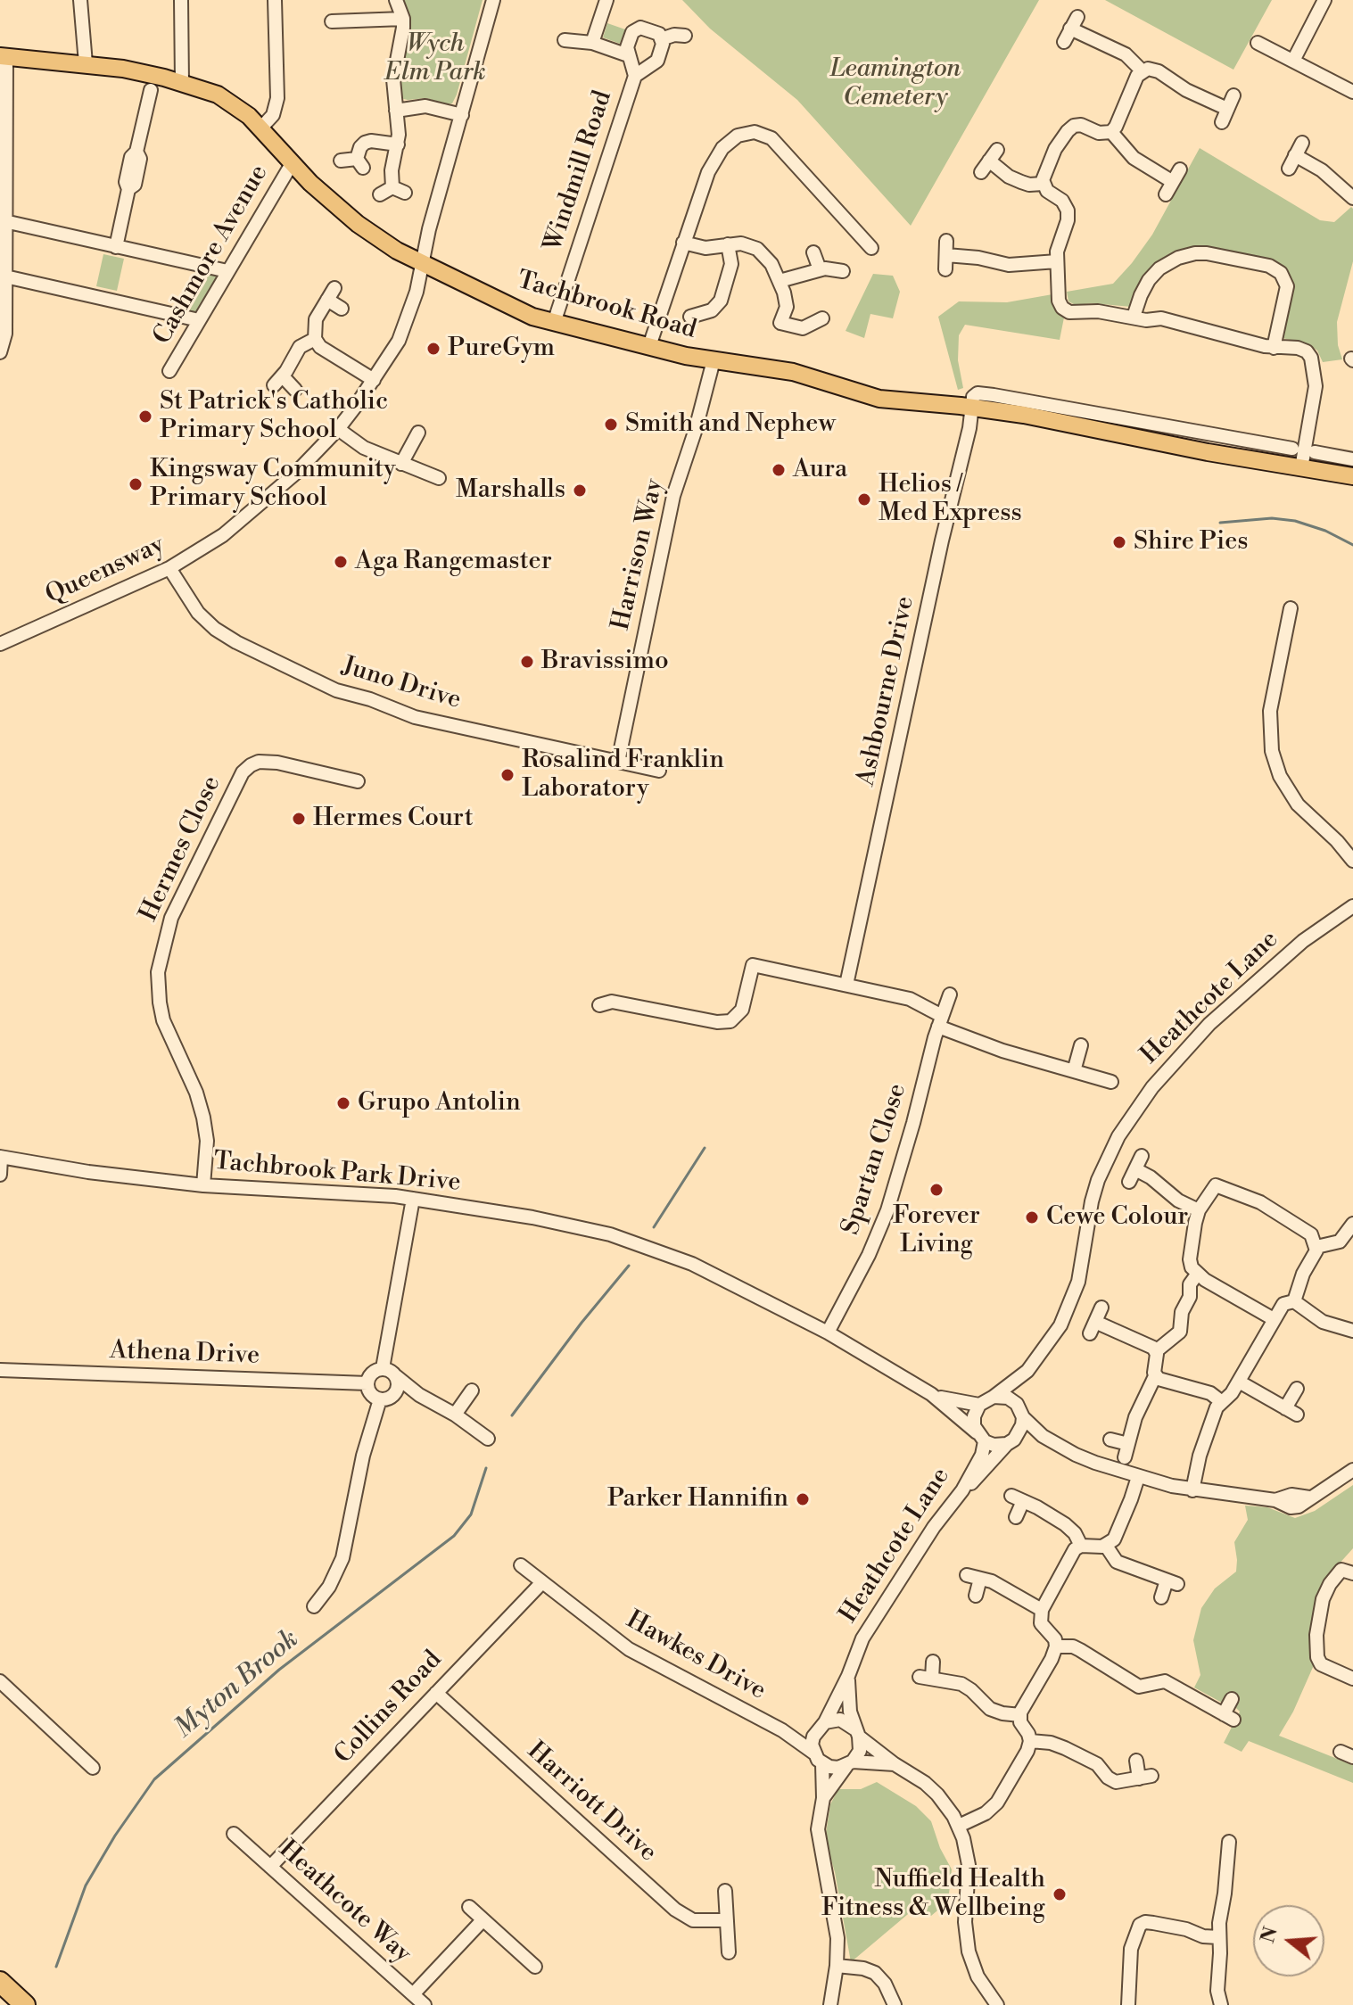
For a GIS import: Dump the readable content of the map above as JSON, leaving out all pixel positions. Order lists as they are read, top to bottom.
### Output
{
  "streets": {
    "main road": ["Tachbrook Road"],
    "street": [
      "Windmill Road",
      "Cashmore Avenue",
      "Harrison Way",
      "Queensway",
      "Juno Drive",
      "Ashbourne Drive",
      "Hermes Close",
      "Heathcote Lane",
      "Spartan Close",
      "Tachbrook Park Drive",
      "Athena Drive",
      "Hawkes Drive",
      "Collins Road",
      "Harriott Drive",
      "Heathcote Way"
    ]
  },
  "crossings": [
    ["Windmill Road", "Tachbrook Road"],
    ["Cashmore Avenue", "Tachbrook Road"],
    ["Tachbrook Road", "Harrison Way"],
    ["Tachbrook Road", "Queensway"],
    ["Tachbrook Road", "Ashbourne Drive"],
    ["Harrison Way", "Juno Drive"],
    ["Queensway", "Juno Drive"],
    ["Hermes Close", "Tachbrook Park Drive"],
    ["Heathcote Lane", "Tachbrook Park Drive"],
    ["Heathcote Lane", "Hawkes Drive"],
    ["Spartan Close", "Tachbrook Park Drive"],
    ["Hawkes Drive", "Collins Road"],
    ["Collins Road", "Harriott Drive"],
    ["Collins Road", "Heathcote Way"]
  ],
  "water": ["Myton Brook"],
  "parks": ["Wych Elm Park", "Leamington Cemetery"],
  "places": [
    "PureGym",
    "St Patrick's Catholic Primary School",
    "Smith and Nephew",
    "Aura",
    "Kingsway Community Primary School",
    "Marshalls",
    "Helios / Med Express",
    "Shire Pies",
    "Aga Rangemaster",
    "Bravissimo",
    "Rosalind Franklin Laboratory",
    "Hermes Court",
    "Grupo Antolin",
    "Forever Living",
    "Cewe Colour",
    "Parker Hannifin",
    "Nuffield Health Fitness & Wellbeing"
  ],
  "north": "left"
}
